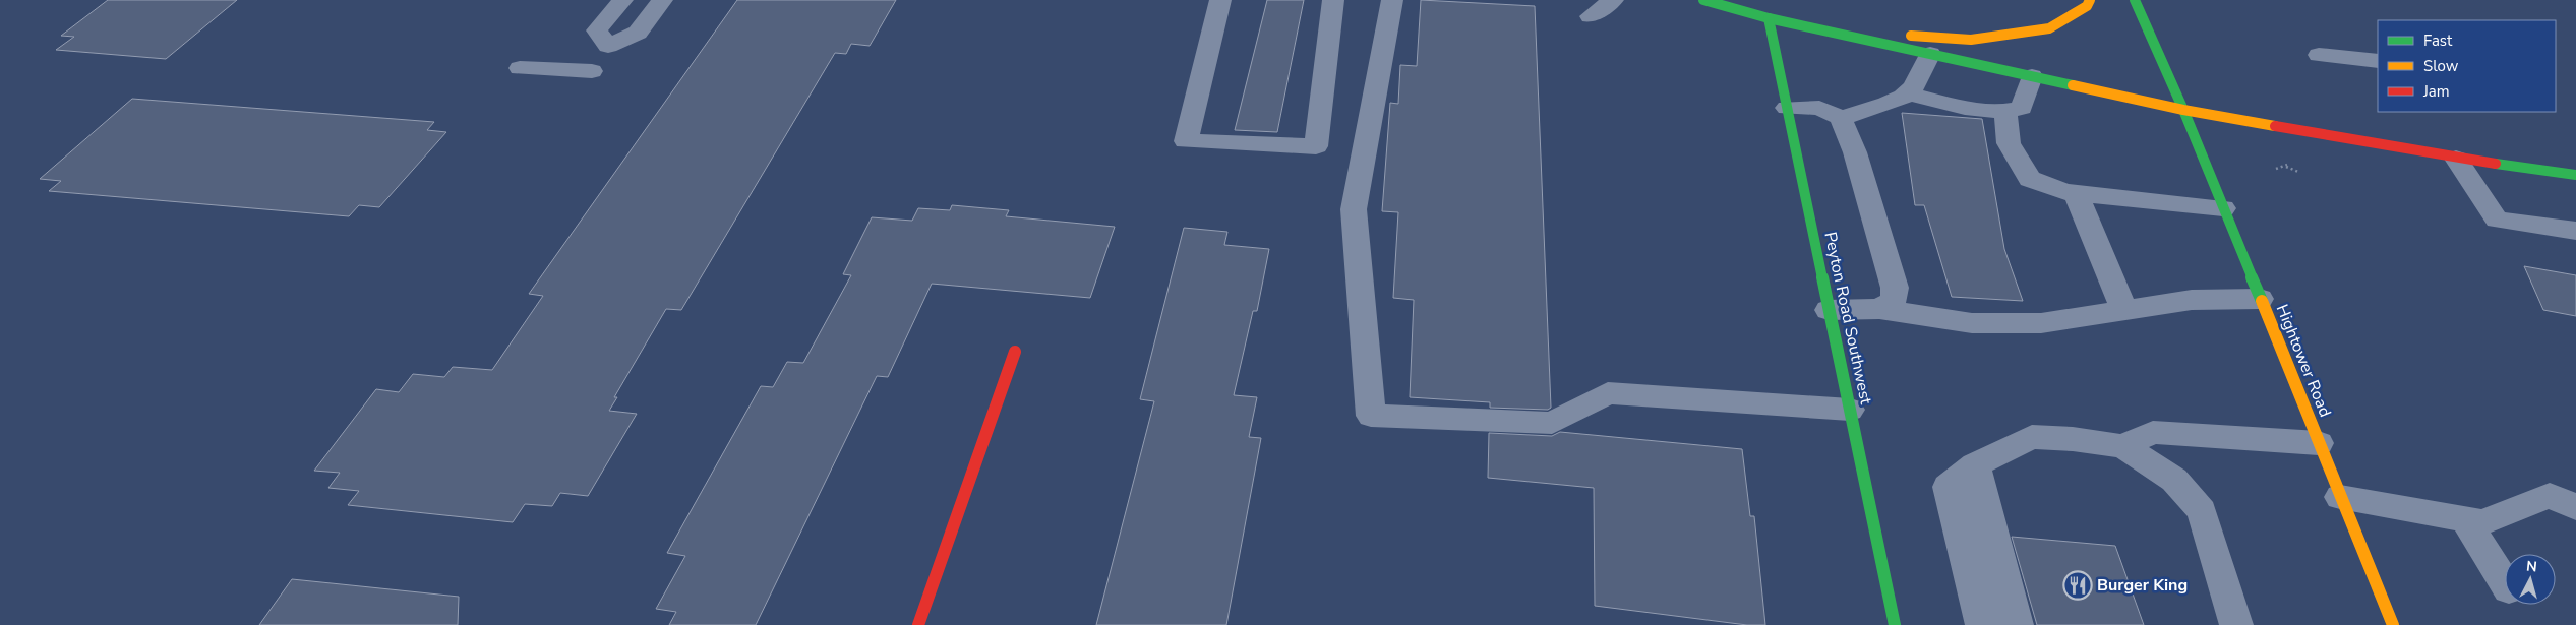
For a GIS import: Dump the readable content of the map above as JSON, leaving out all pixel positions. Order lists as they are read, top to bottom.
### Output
{
  "streets": {
    "street": ["Peyton Road Southwest", "Hightower Road"]
  },
  "places": {
    "restaurant": ["Burger King"]
  },
  "legend": ["Fast", "Slow", "Jam"],
  "north": "top"
}
